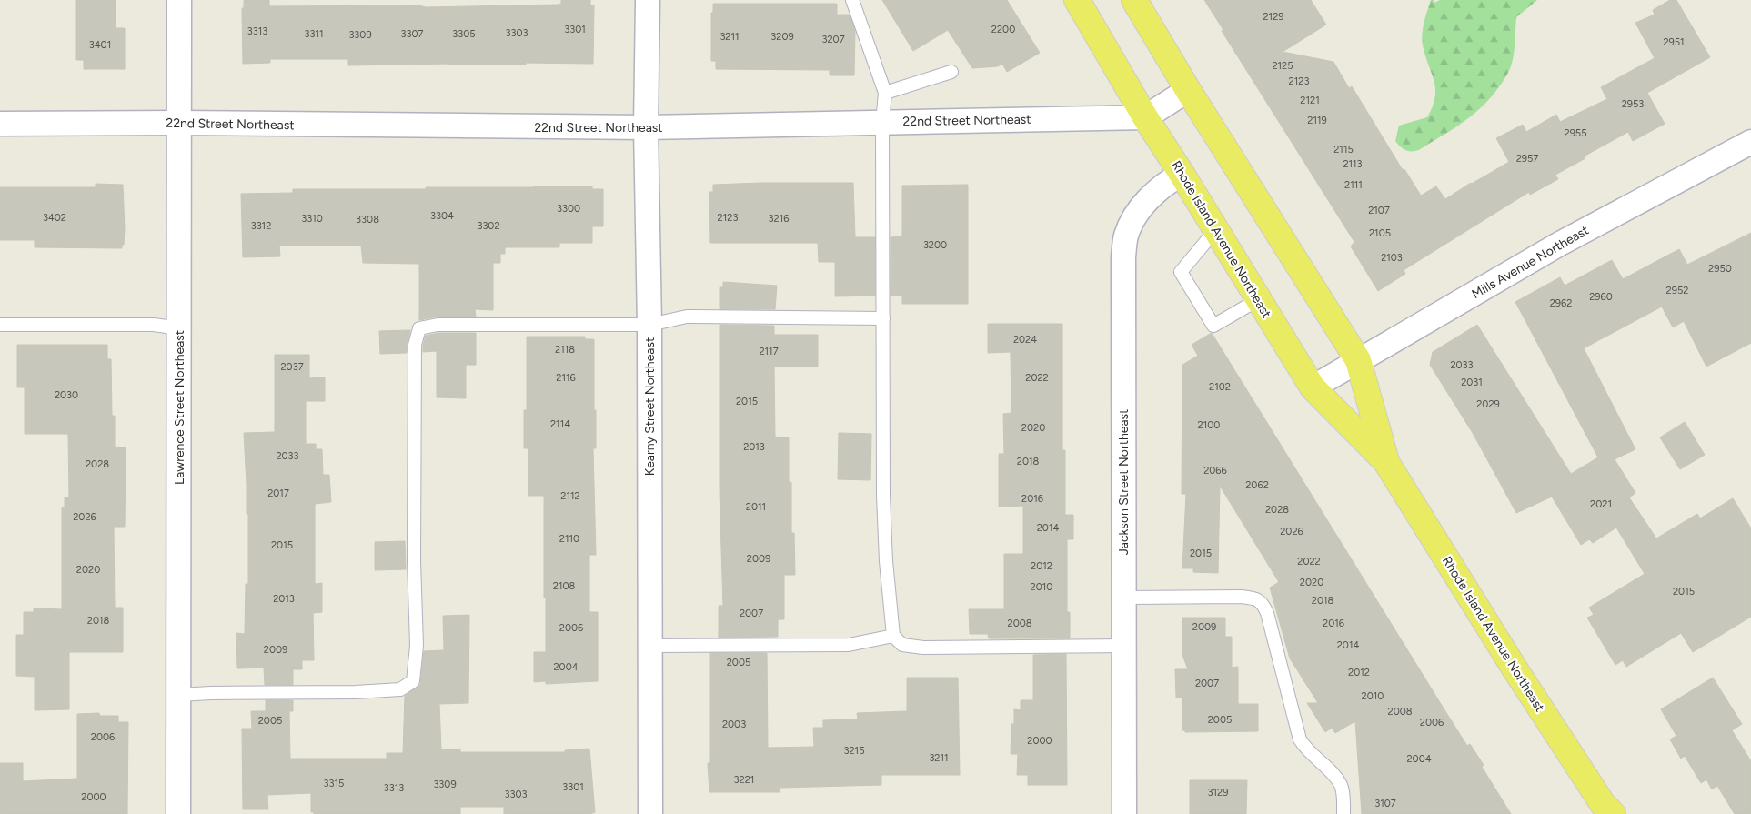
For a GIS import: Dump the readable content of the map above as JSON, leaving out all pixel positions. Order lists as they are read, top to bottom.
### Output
{
  "streets": {
    "main road": ["Rhode Island Avenue Northeast"],
    "street": [
      "22nd Street Northeast",
      "Mills Avenue Northeast",
      "Kearny Street Northeast",
      "Lawrence Street Northeast",
      "Jackson Street Northeast"
    ]
  },
  "crossings": [
    ["22nd Street Northeast", "Rhode Island Avenue Northeast"],
    ["22nd Street Northeast", "Kearny Street Northeast"],
    ["22nd Street Northeast", "Lawrence Street Northeast"],
    ["Rhode Island Avenue Northeast", "Mills Avenue Northeast"],
    ["Rhode Island Avenue Northeast", "Jackson Street Northeast"]
  ],
  "house_numbers": [
    "2129",
    "3301",
    "2200",
    "3313",
    "3303",
    "3311",
    "3307",
    "3305",
    "3309",
    "3211",
    "3209",
    "3207",
    "2951",
    "3401",
    "2125",
    "2123",
    "2121",
    "2953",
    "2119",
    "2955",
    "2115",
    "2957",
    "2113",
    "2111",
    "3300",
    "2107",
    "3304",
    "3402",
    "2123",
    "3310",
    "3216",
    "3308",
    "3312",
    "3302",
    "2105",
    "3200",
    "2103",
    "2950",
    "2952",
    "2960",
    "2962",
    "2024",
    "2118",
    "2117",
    "2033",
    "2037",
    "2116",
    "2022",
    "2031",
    "2102",
    "2030",
    "2015",
    "2029",
    "2114",
    "2100",
    "2020",
    "2013",
    "2033",
    "2018",
    "2028",
    "2066",
    "2062",
    "2017",
    "2112",
    "2016",
    "2021",
    "2011",
    "2028",
    "2026",
    "2014",
    "2026",
    "2110",
    "2015",
    "2015",
    "2009",
    "2022",
    "2012",
    "2020",
    "2020",
    "2108",
    "2010",
    "2015",
    "2013",
    "2018",
    "2007",
    "2018",
    "2008",
    "2016",
    "2009",
    "2006",
    "2014",
    "2009",
    "2005",
    "2004",
    "2012",
    "2007",
    "2010",
    "2008",
    "2005",
    "2005",
    "2006",
    "2003",
    "2006",
    "2000",
    "3215",
    "3211",
    "2004",
    "3221",
    "3315",
    "3309",
    "3301",
    "3313",
    "3129",
    "3303",
    "2000",
    "3107"
  ]
}
